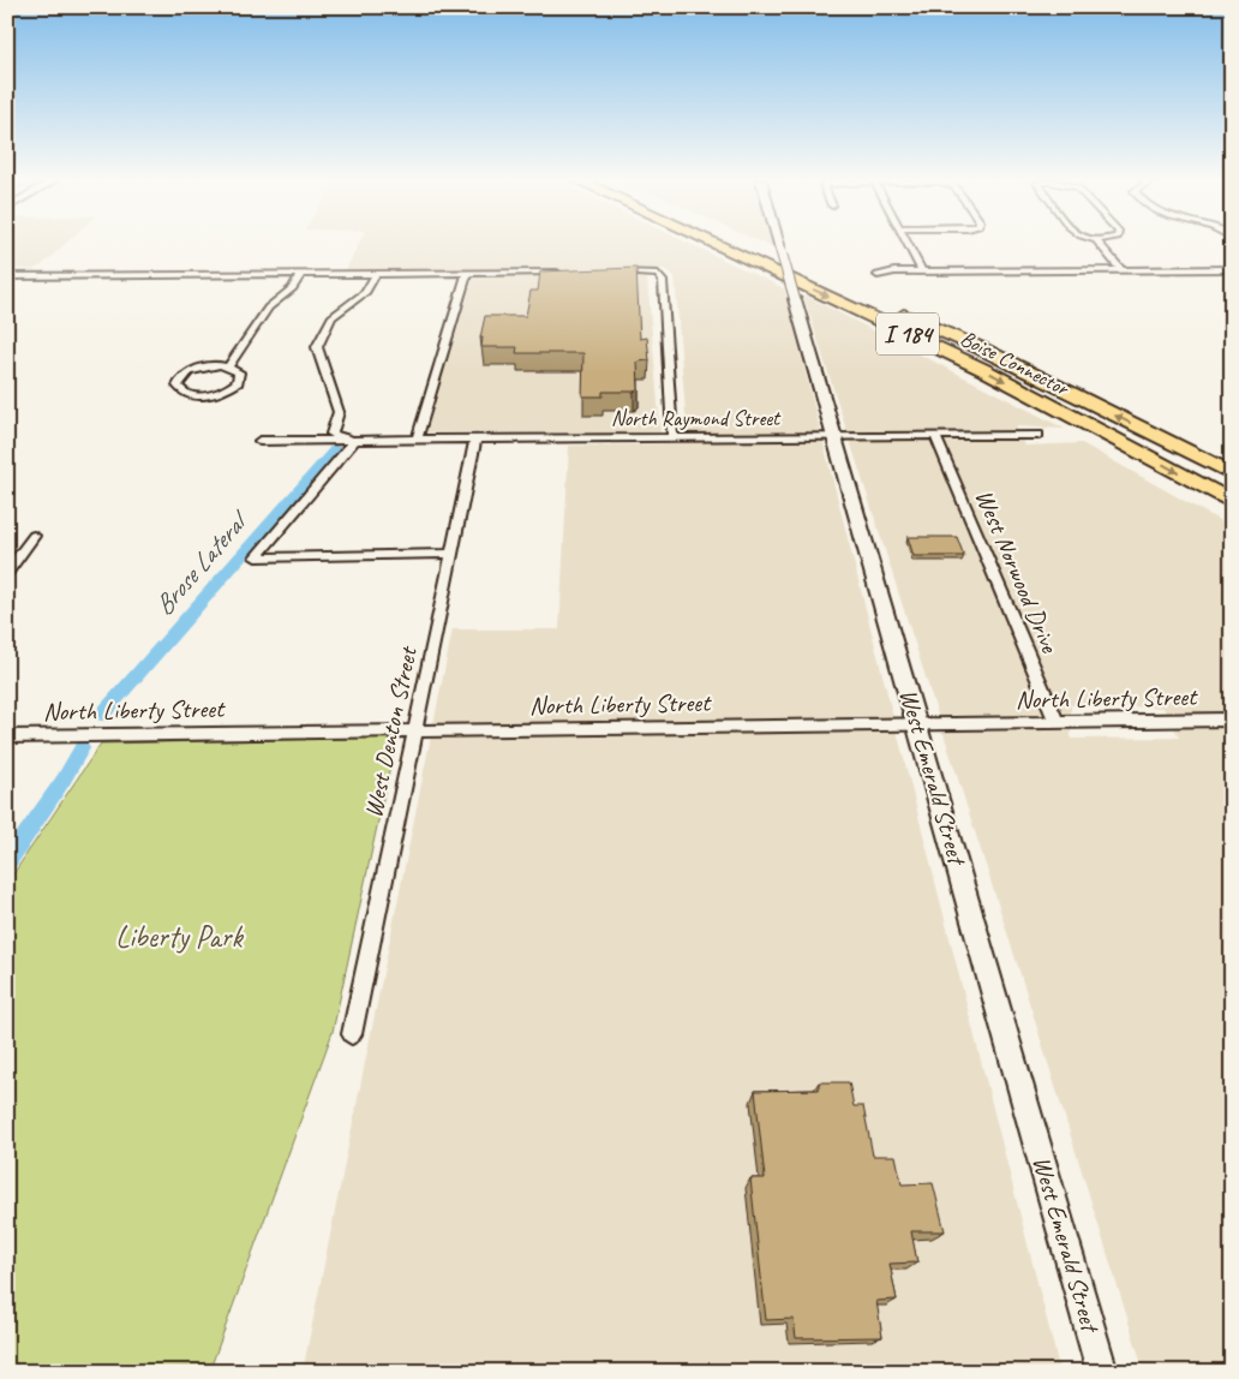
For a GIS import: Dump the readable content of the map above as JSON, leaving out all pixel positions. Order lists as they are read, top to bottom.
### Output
{
  "streets": {
    "highway": ["I 184", "Boise Connector"],
    "main road": ["West Emerald Street"],
    "street": [
      "North Raymond Street",
      "West Norwood Drive",
      "North Liberty Street",
      "West Denton Street"
    ]
  },
  "crossings": [
    ["North Raymond Street", "West Norwood Drive"],
    ["North Raymond Street", "West Denton Street"],
    ["North Raymond Street", "West Emerald Street"],
    ["West Norwood Drive", "North Liberty Street"],
    ["North Liberty Street", "West Denton Street"],
    ["North Liberty Street", "West Emerald Street"]
  ],
  "water": ["Brose Lateral"],
  "parks": ["Liberty Park"]
}
